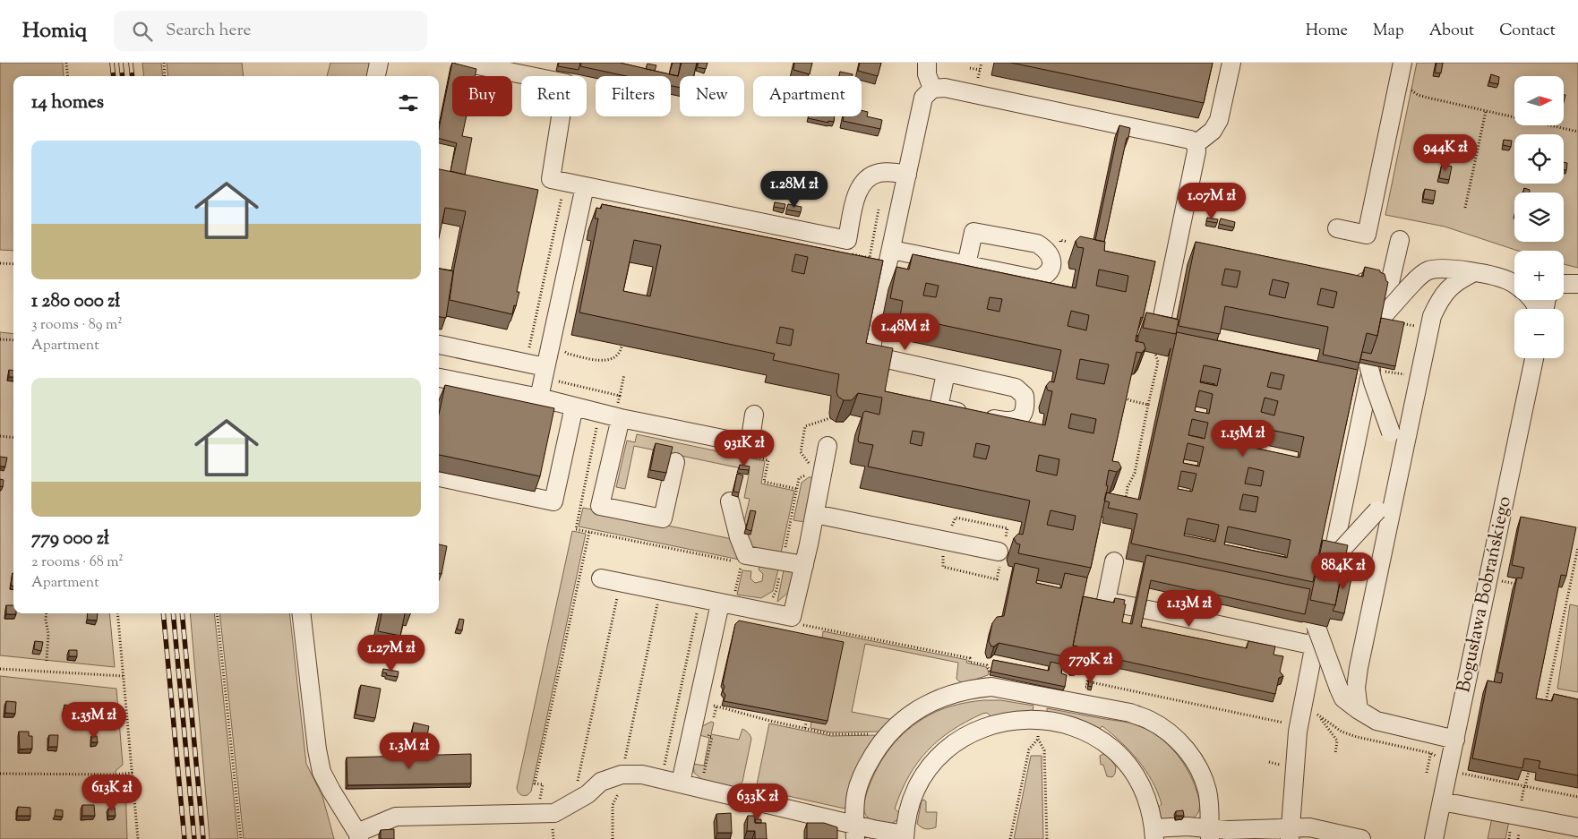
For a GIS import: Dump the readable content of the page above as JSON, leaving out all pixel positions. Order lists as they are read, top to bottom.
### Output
{
  "streets": {
    "street": ["Bogusława Bobrańskiego"]
  },
  "north": "right",
  "page": {
    "header": "Homiq",
    "search": "Search here",
    "nav": [
      "Home",
      "Map",
      "About",
      "Contact"
    ],
    "map_buttons": ["+", "−"],
    "chip": [
      "Buy",
      "Rent",
      "Filters",
      "New",
      "Apartment"
    ],
    "heading": "14 homes",
    "list": [
      {
        "name": "1 280 000 zł",
        "note": "3 rooms · 89 m² · Apartment"
      },
      {
        "name": "779 000 zł",
        "note": "2 rooms · 68 m² · Apartment"
      }
    ],
    "price": [
      "944K zł",
      "1.28M zł",
      "1.07M zł",
      "1.48M zł",
      "1.15M zł",
      "931K zł",
      "884K zł",
      "1.13M zł",
      "1.27M zł",
      "779K zł",
      "1.35M zł",
      "1.3M zł",
      "613K zł",
      "633K zł"
    ]
  }
}
